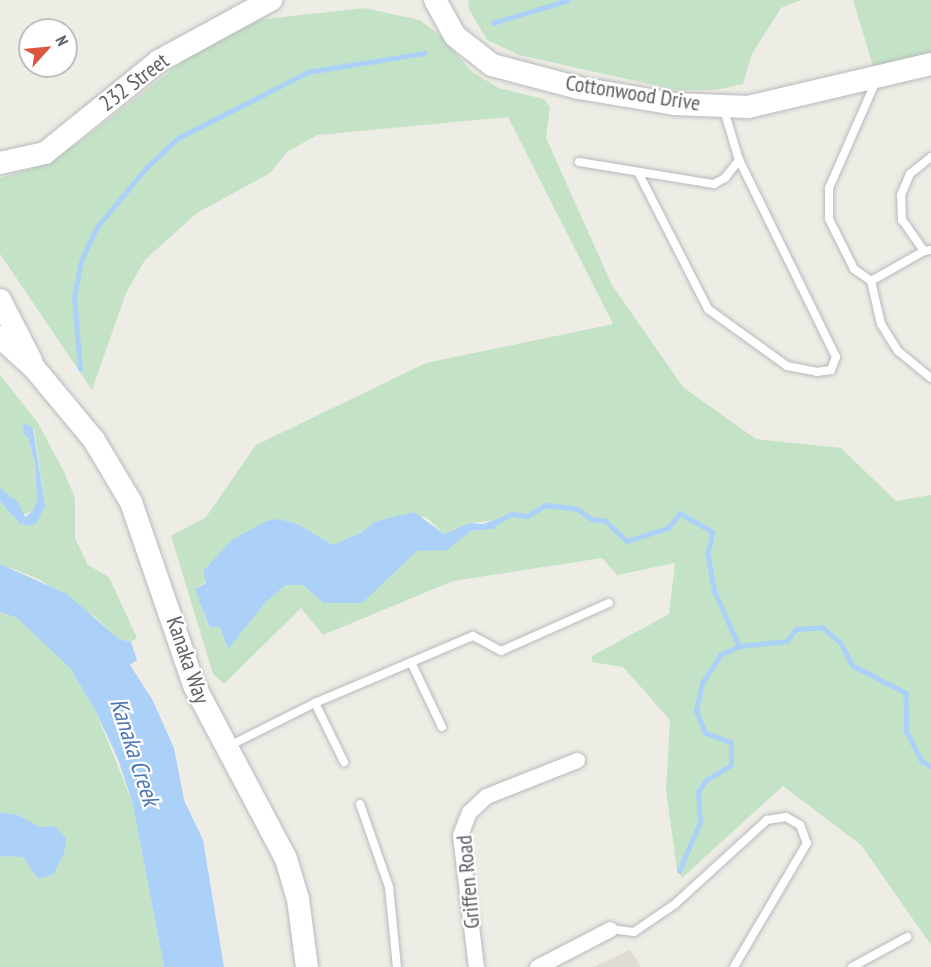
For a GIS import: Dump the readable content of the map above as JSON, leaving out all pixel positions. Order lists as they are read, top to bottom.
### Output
{
  "streets": {
    "main road": ["232 Street", "Cottonwood Drive", "Kanaka Way"],
    "street": ["Griffen Road"]
  },
  "water": ["Kanaka Creek"],
  "north": "top right"
}
